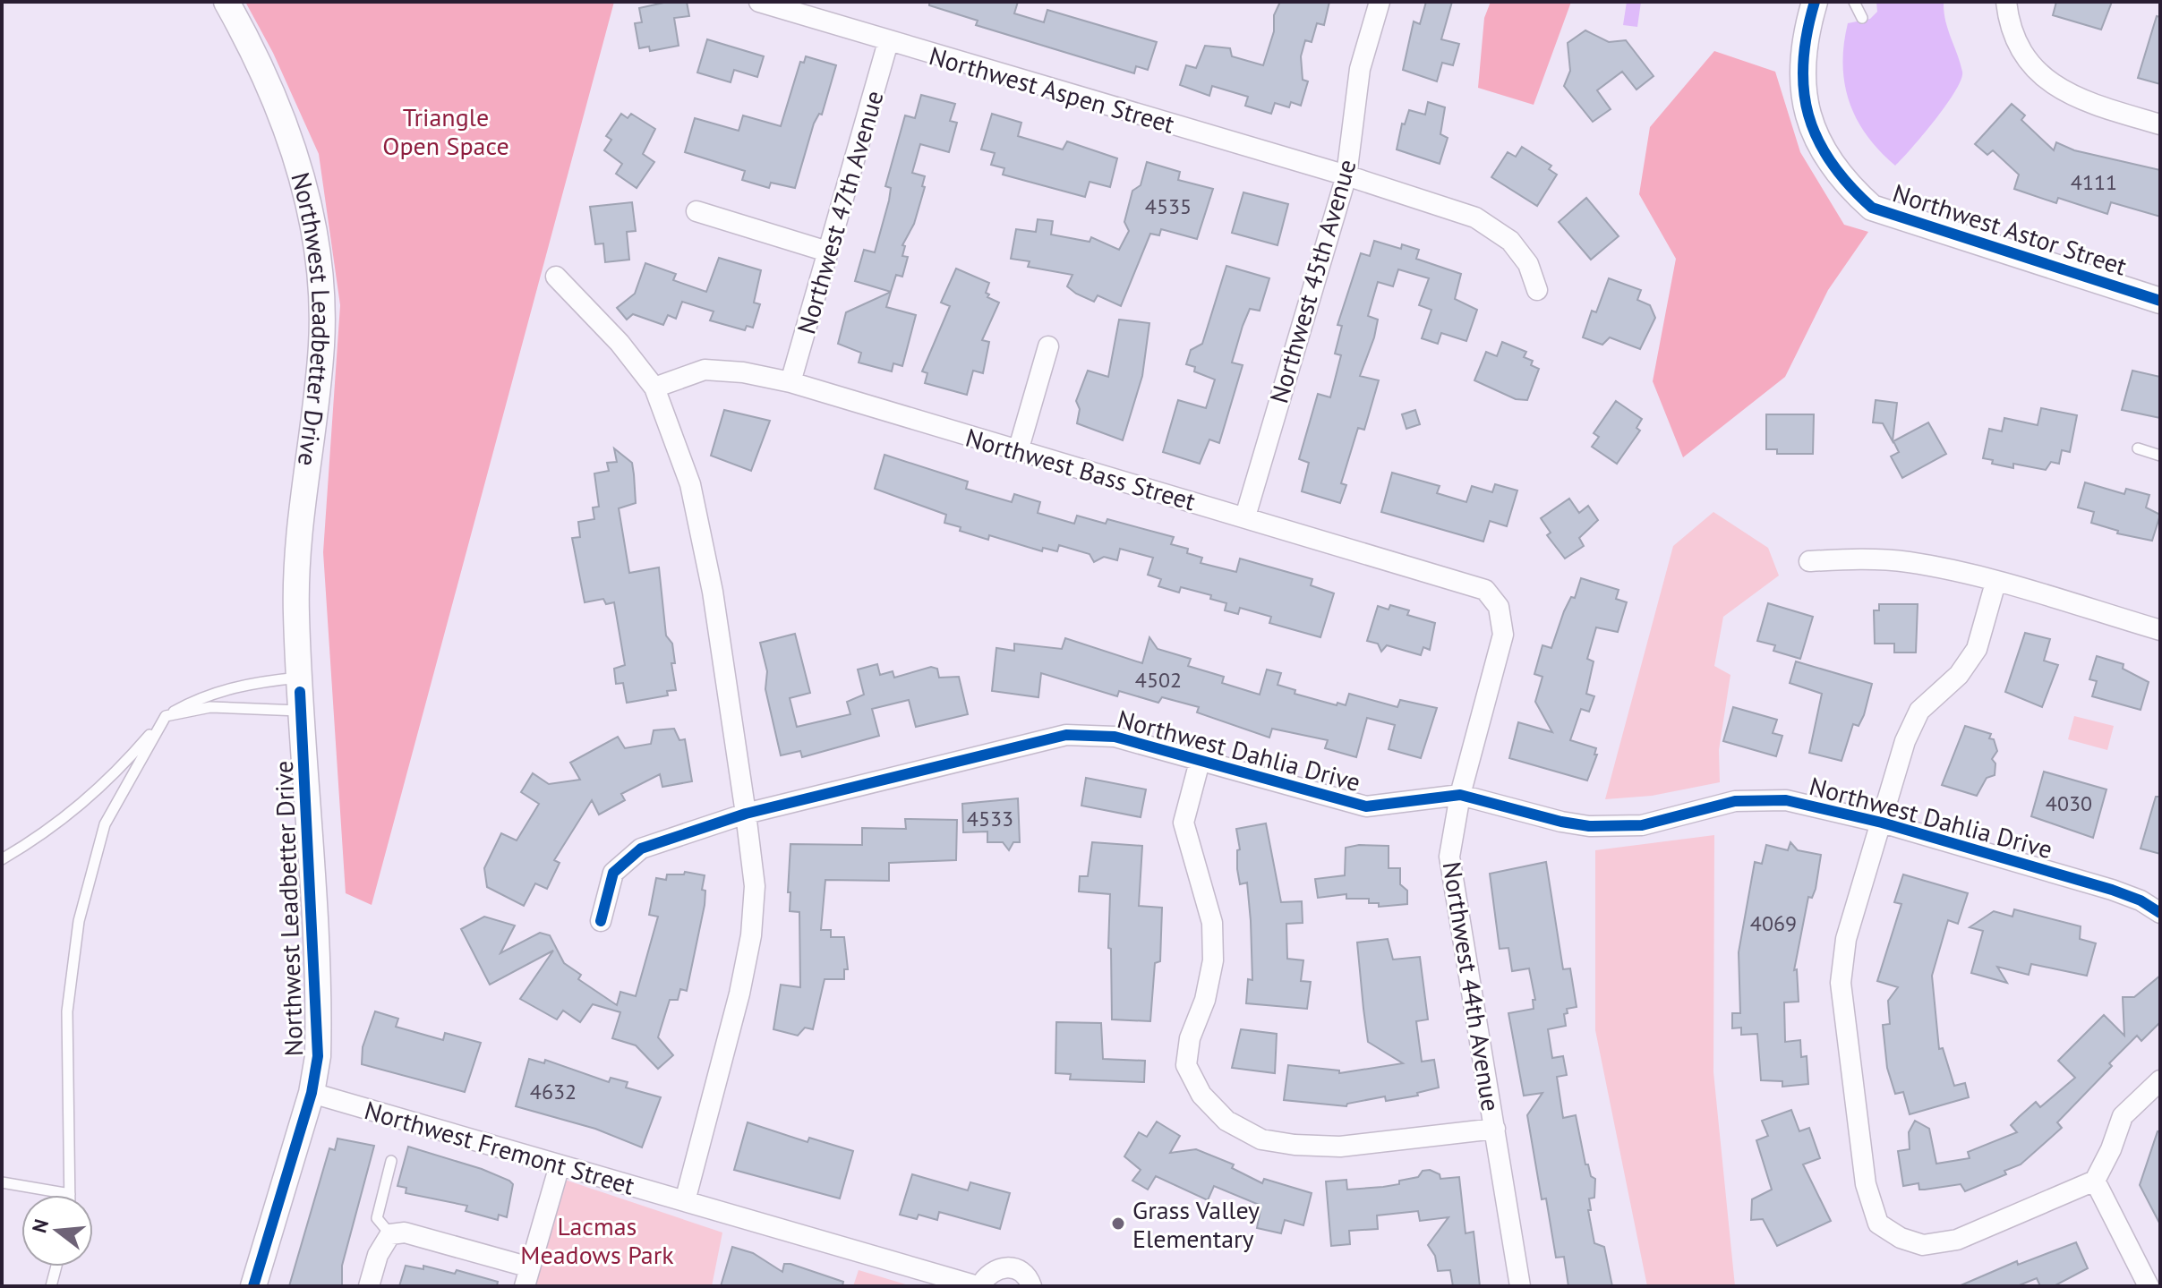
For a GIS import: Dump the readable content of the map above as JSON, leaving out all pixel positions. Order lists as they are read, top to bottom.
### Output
{
  "streets": {
    "street": [
      "Northwest Aspen Street",
      "Northwest 47th Avenue",
      "Northwest Astor Street",
      "Northwest 45th Avenue",
      "Northwest Leadbetter Drive",
      "Northwest Bass Street",
      "Northwest Dahlia Drive",
      "Northwest 44th Avenue",
      "Northwest Fremont Street"
    ]
  },
  "crossings": [
    ["Northwest Aspen Street", "Northwest 47th Avenue"],
    ["Northwest Aspen Street", "Northwest 45th Avenue"],
    ["Northwest 47th Avenue", "Northwest Bass Street"],
    ["Northwest 45th Avenue", "Northwest Bass Street"],
    ["Northwest Leadbetter Drive", "Northwest Fremont Street"],
    ["Northwest Bass Street", "Northwest 44th Avenue"],
    ["Northwest Dahlia Drive", "Northwest 44th Avenue"]
  ],
  "parks": ["Triangle Open Space", "Lacmas Meadows Park"],
  "places": ["Grass Valley Elementary"],
  "house_numbers": [
    "4111",
    "4535",
    "4502",
    "4030",
    "4533",
    "4069",
    "4632"
  ],
  "north": "left"
}
